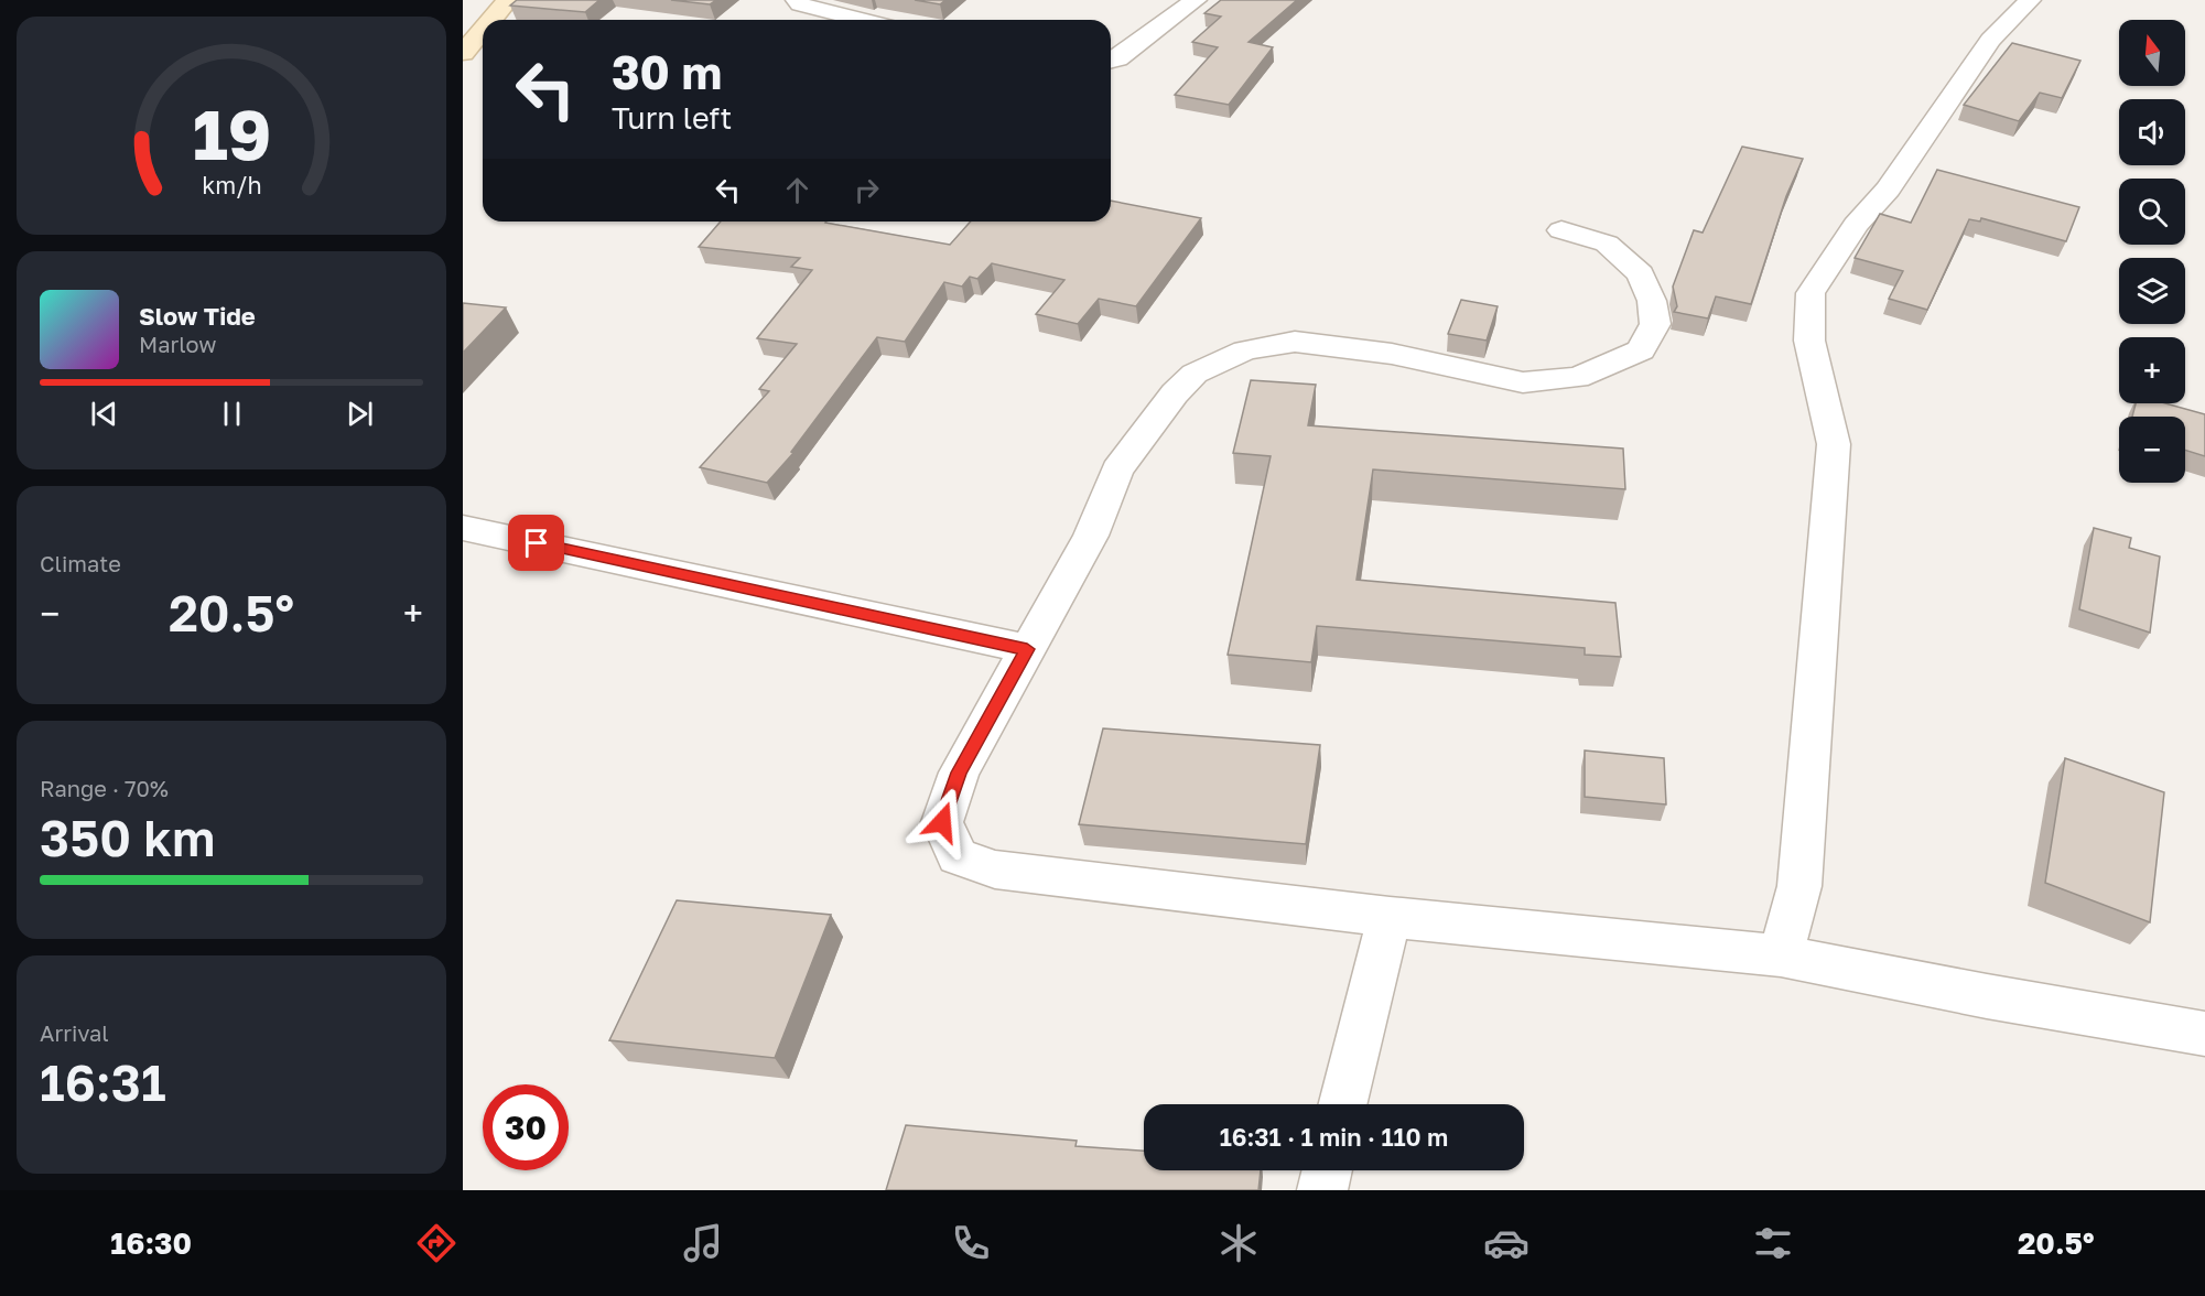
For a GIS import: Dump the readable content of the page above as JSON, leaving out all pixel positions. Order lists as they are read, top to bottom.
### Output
{
  "north": "top",
  "page": {
    "map_buttons": ["+", "−"],
    "turn": ["30 m", "Turn left"],
    "song": ["Slow Tide", "Marlow"],
    "tile": [
      "Climate",
      ["Range · 70%", "350 km"],
      ["Arrival", "16:31"]
    ],
    "heat": ["−", "20.5°", "+"],
    "limit": "30",
    "trip": "16:31 · 1 min · 110 m",
    "tabs": ["16:30", "20.5°"],
    "gauge": ["19", "km/h"]
  }
}
